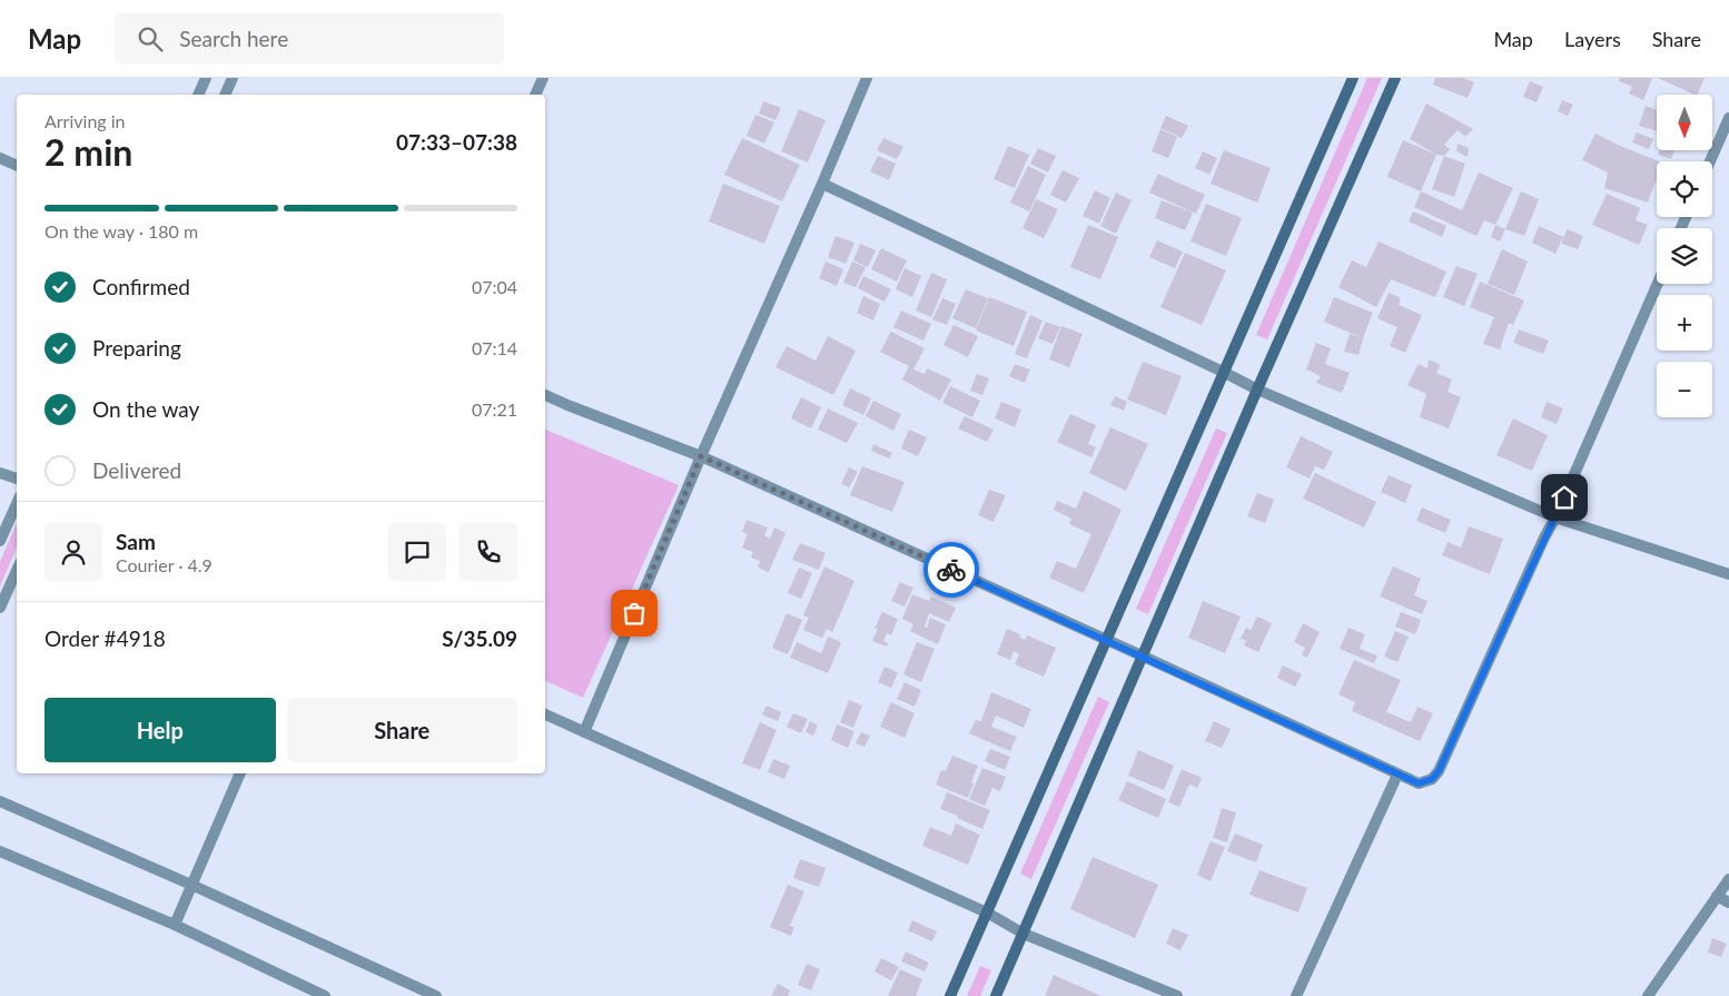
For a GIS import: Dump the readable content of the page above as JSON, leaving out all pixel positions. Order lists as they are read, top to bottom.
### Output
{
  "north": "bottom",
  "page": {
    "header": "Map",
    "search": "Search here",
    "nav": ["Map", "Layers", "Share"],
    "map_buttons": ["+", "−"],
    "heading": ["2 min", "Arriving in", "07:33–07:38"],
    "panel": [
      "Sam",
      "Courier · 4.9",
      "Order #4918",
      "S/35.09"
    ],
    "bar": "On the way · 180 m",
    "list": [
      ["Confirmed", "07:04"],
      ["Preparing", "07:14"],
      ["On the way", "07:21"],
      "Delivered"
    ],
    "buttons": ["Help", "Share"]
  }
}
